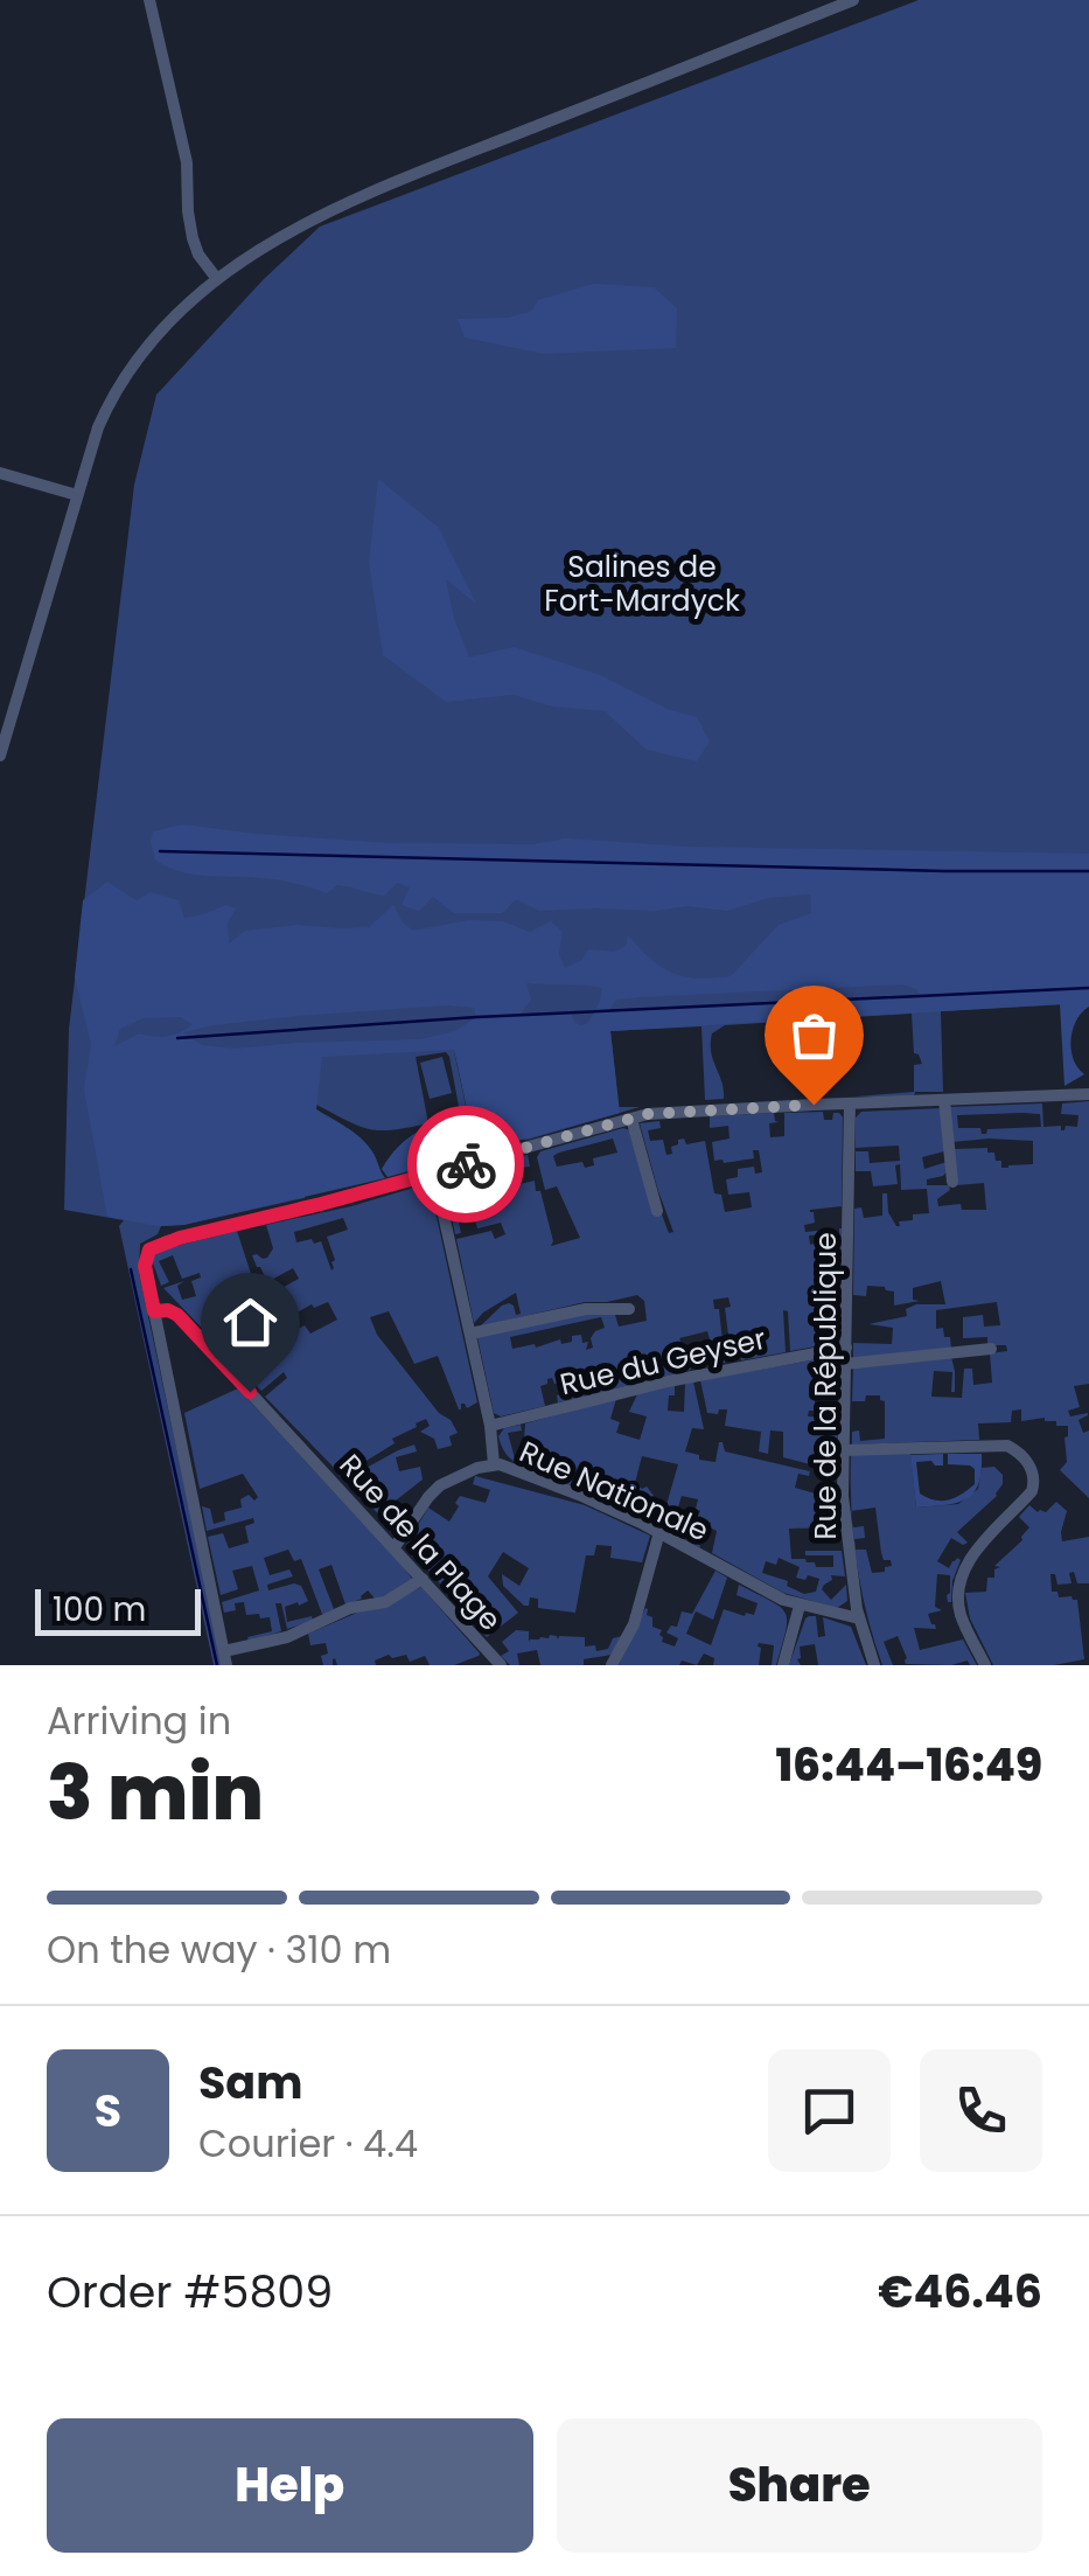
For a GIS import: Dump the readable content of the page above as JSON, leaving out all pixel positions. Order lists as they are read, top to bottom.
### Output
{
  "streets": {
    "street": [
      "Rue du Geyser",
      "Rue de la République",
      "Rue Nationale",
      "Rue de la Plage"
    ]
  },
  "crossings": [
    ["Rue du Geyser", "Rue de la République"],
    ["Rue du Geyser", "Rue Nationale"],
    ["Rue de la République", "Rue Nationale"]
  ],
  "parks": ["Salines de Fort-Mardyck"],
  "scale_bar": "100 m",
  "page": {
    "scale": "100 m",
    "heading": ["3 min", "Arriving in", "16:44–16:49"],
    "panel": [
      "Sam",
      "Courier · 4.4",
      "Order #5809",
      "€46.46"
    ],
    "bar": "On the way · 310 m",
    "round": "S",
    "buttons": ["Help", "Share"]
  }
}
